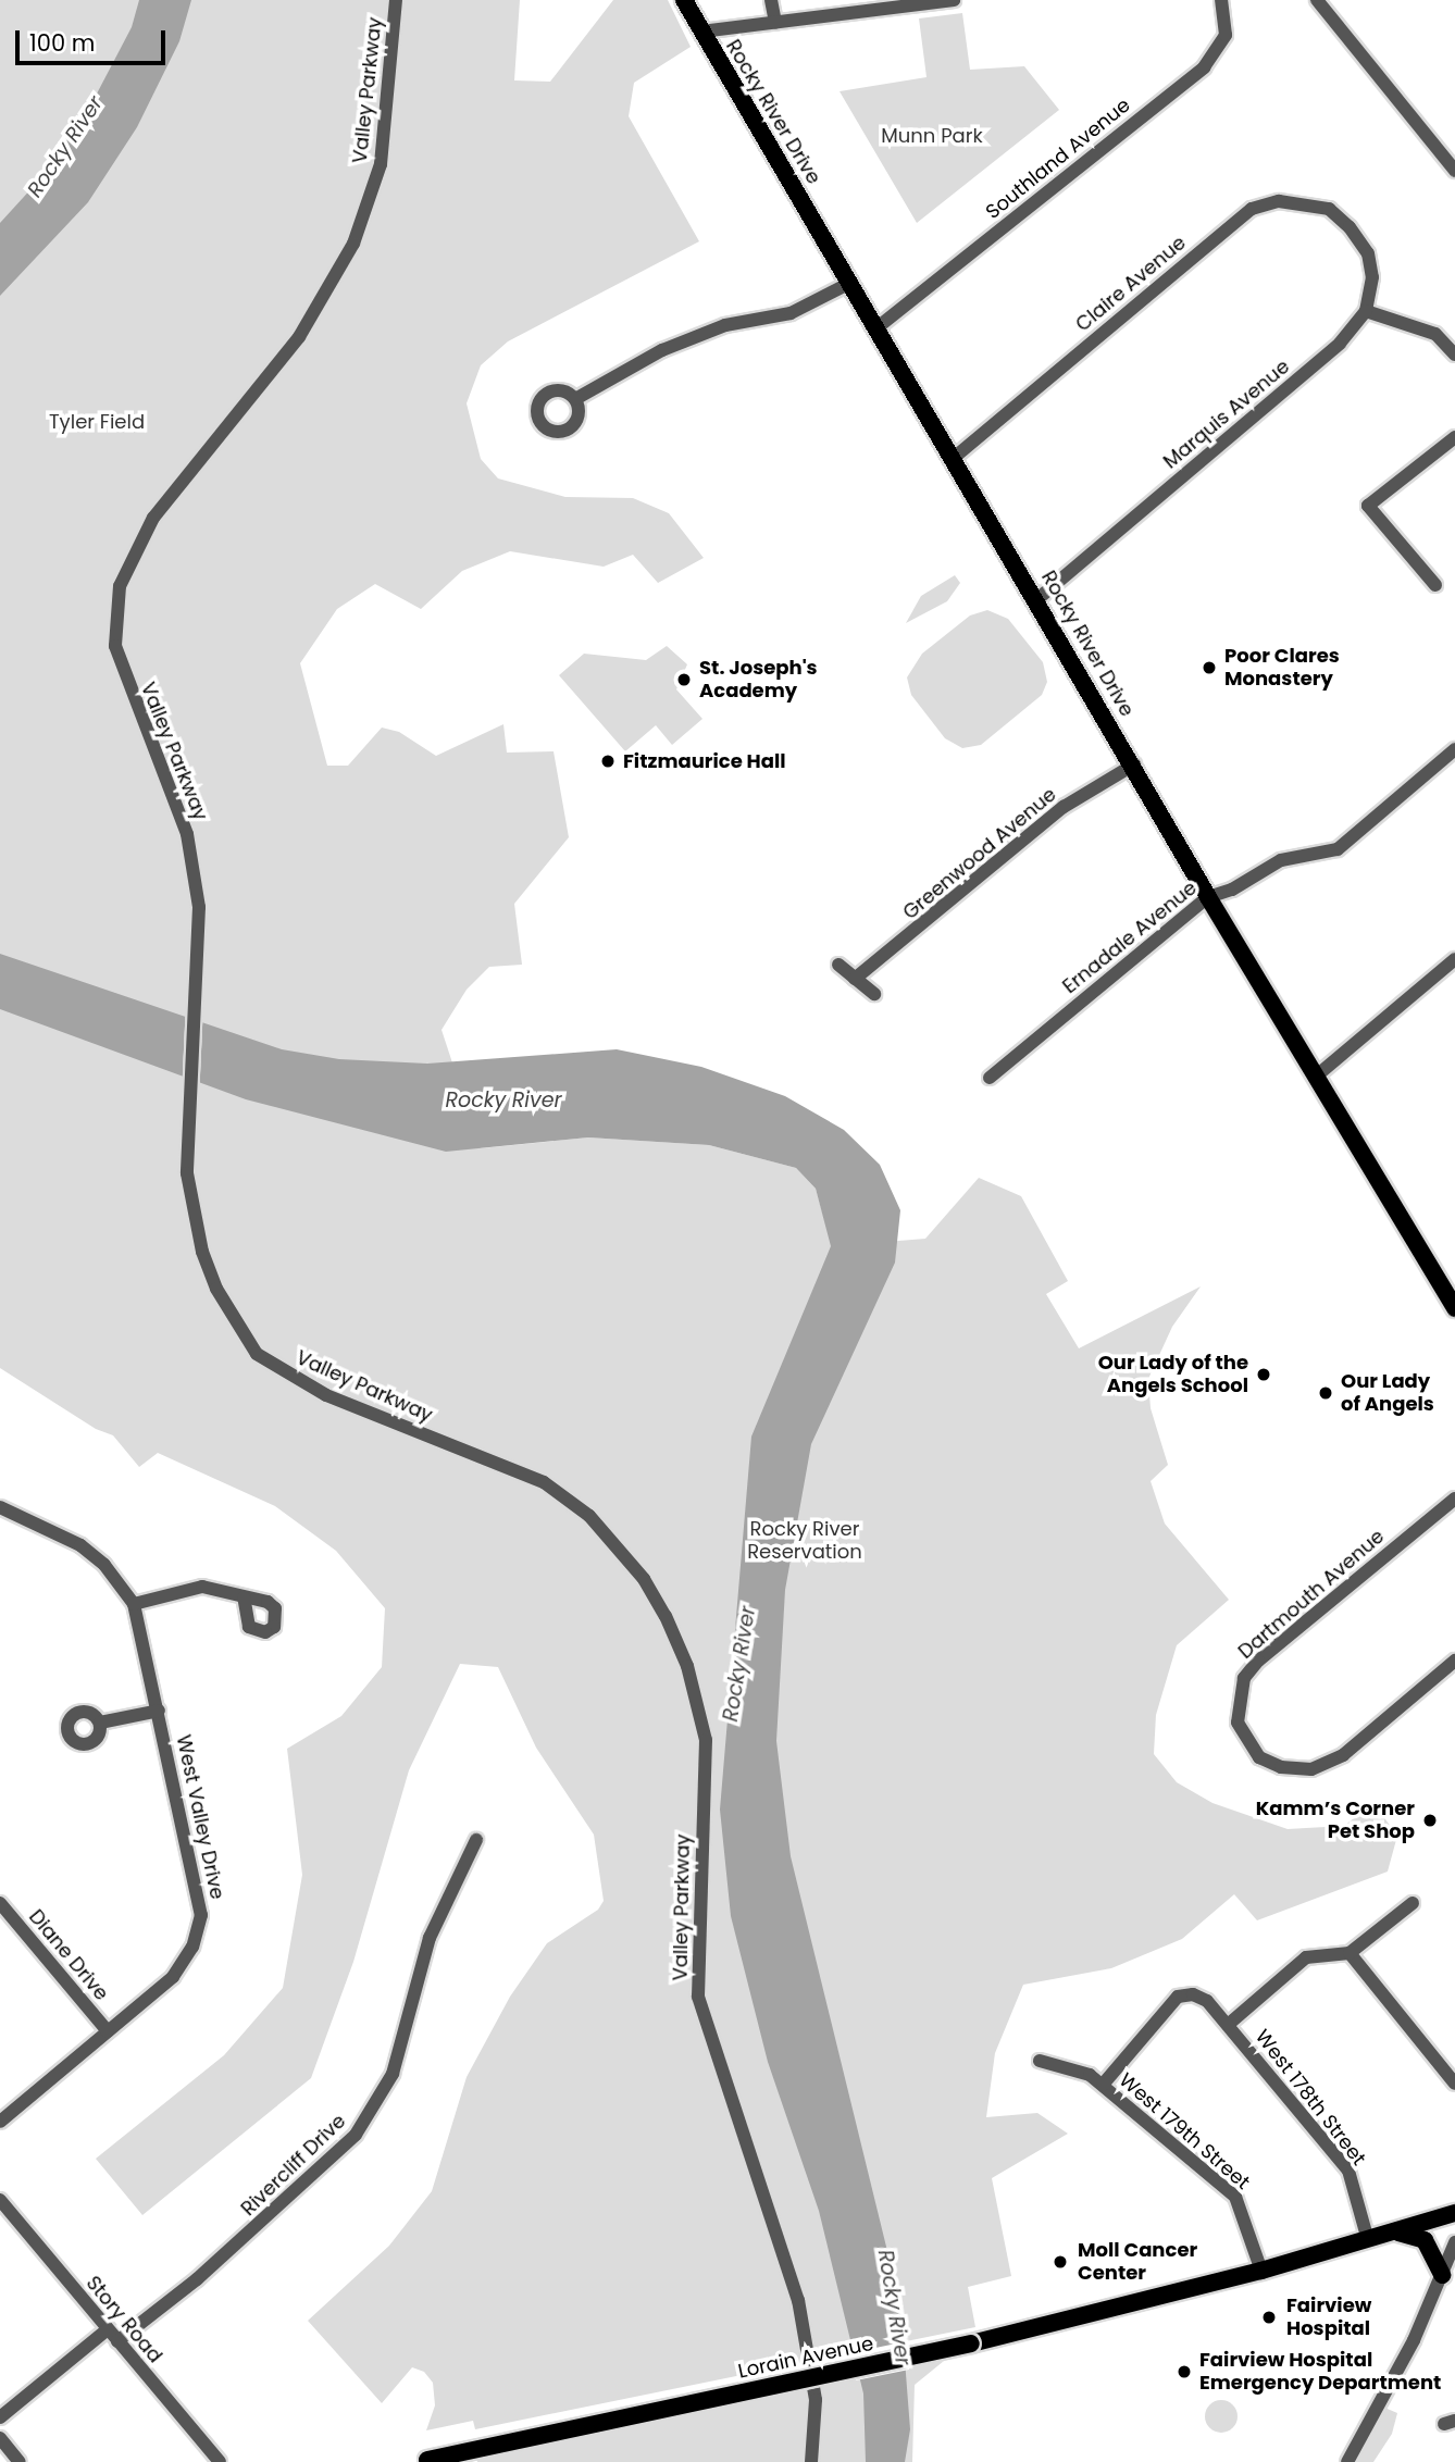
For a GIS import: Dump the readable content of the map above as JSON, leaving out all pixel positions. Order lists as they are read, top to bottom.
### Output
{
  "streets": {
    "main road": ["Rocky River Drive", "Lorain Avenue"],
    "street": [
      "Valley Parkway",
      "Southland Avenue",
      "Claire Avenue",
      "Marquis Avenue",
      "Greenwood Avenue",
      "Ernadale Avenue",
      "Dartmouth Avenue",
      "West Valley Drive",
      "Diane Drive",
      "West 178th Street",
      "West 179th Street",
      "Rivercliff Drive",
      "Story Road"
    ]
  },
  "crossings": [
    ["Rocky River Drive", "Southland Avenue"],
    ["Rocky River Drive", "Claire Avenue"],
    ["Rocky River Drive", "Marquis Avenue"],
    ["Rocky River Drive", "Greenwood Avenue"],
    ["Rocky River Drive", "Ernadale Avenue"],
    ["Claire Avenue", "Marquis Avenue"],
    ["West Valley Drive", "Diane Drive"],
    ["West 178th Street", "West 179th Street"],
    ["West 178th Street", "Lorain Avenue"],
    ["West 179th Street", "Lorain Avenue"],
    ["Rivercliff Drive", "Story Road"]
  ],
  "water": ["Rocky River"],
  "parks": ["Munn Park", "Tyler Field", "Rocky River Reservation"],
  "places": [
    "Poor Clares Monastery",
    "St. Joseph's Academy",
    "Fitzmaurice Hall",
    "Our Lady of the Angels School",
    "Our Lady of Angels",
    "Kamm’s Corner Pet Shop",
    "Moll Cancer Center",
    "Fairview Hospital",
    "Fairview Hospital Emergency Department"
  ],
  "scale_bar": "100 m"
}
